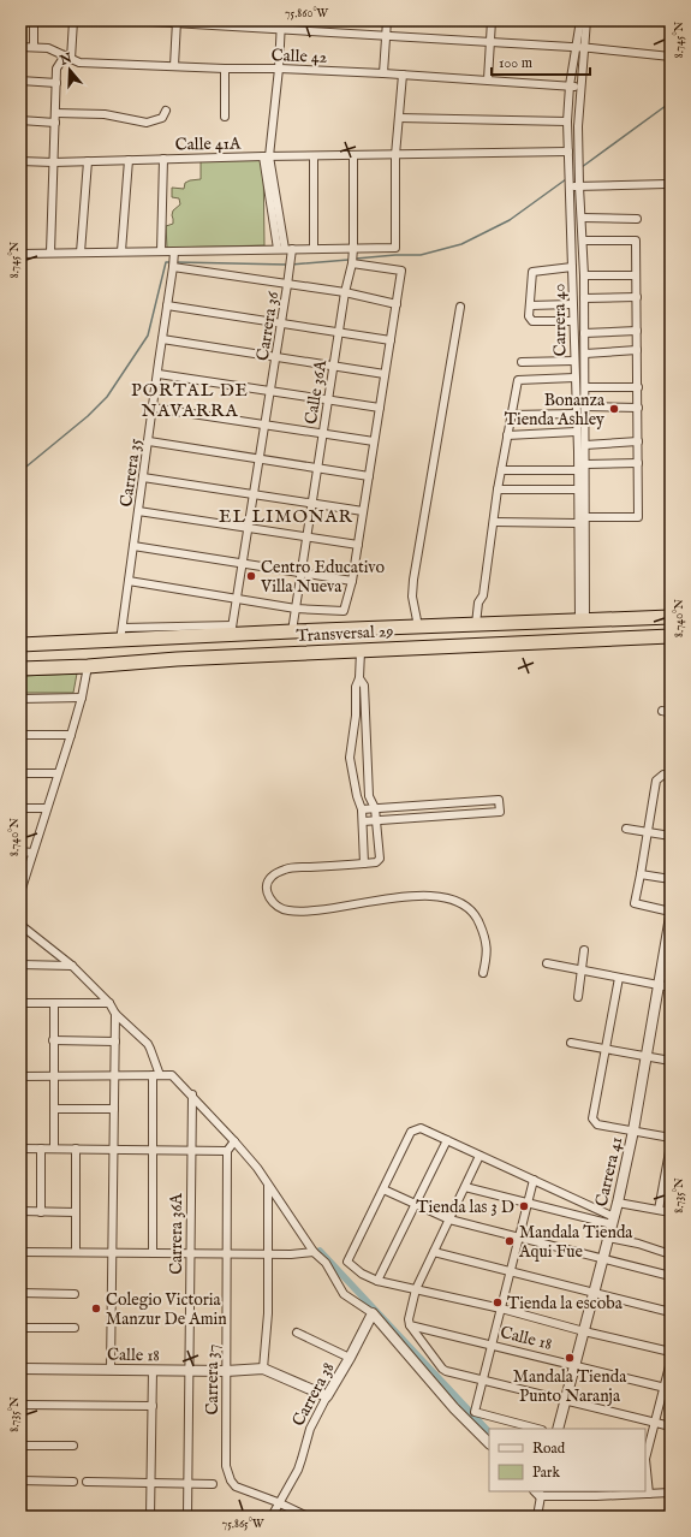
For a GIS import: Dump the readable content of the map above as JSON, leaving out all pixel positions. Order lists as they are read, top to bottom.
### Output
{
  "streets": {
    "highway": ["Transversal 29"],
    "street": [
      "Calle 42",
      "Calle 41A",
      "Carrera 40",
      "Carrera 36",
      "Calle 36A",
      "Carrera 35",
      "Carrera 41",
      "Carrera 36A",
      "Calle 18",
      "Carrera 37",
      "Carrera 38"
    ]
  },
  "crossings": [
    ["Calle 42", "Carrera 40"],
    ["Calle 41A", "Carrera 40"],
    ["Calle 41A", "Carrera 36"],
    ["Calle 41A", "Calle 36A"],
    ["Carrera 40", "Transversal 29"],
    ["Carrera 36", "Transversal 29"],
    ["Calle 36A", "Transversal 29"],
    ["Carrera 35", "Transversal 29"],
    ["Carrera 41", "Calle 18"],
    ["Carrera 36A", "Calle 18"],
    ["Calle 18", "Carrera 37"],
    ["Calle 18", "Carrera 38"],
    ["Carrera 37", "Carrera 38"]
  ],
  "districts": ["PORTAL DE NAVARRA", "EL LIMONAR"],
  "places": [
    "Bonanza Tienda Ashley",
    "Centro Educativo Villa Nueva",
    "Tienda las 3 D",
    "Mandala Tienda Aqui Fue",
    "Tienda la escoba",
    "Colegio Victoria Manzur De Amin",
    "Mandala Tienda Punto Naranja"
  ],
  "legend": ["Road", "Park"],
  "scale_bar": "100 m",
  "north": "top",
  "coordinates": [
    "75.860°W",
    "8.745°N",
    "8.740°N",
    "8.735°N",
    "75.865°W"
  ]
}
